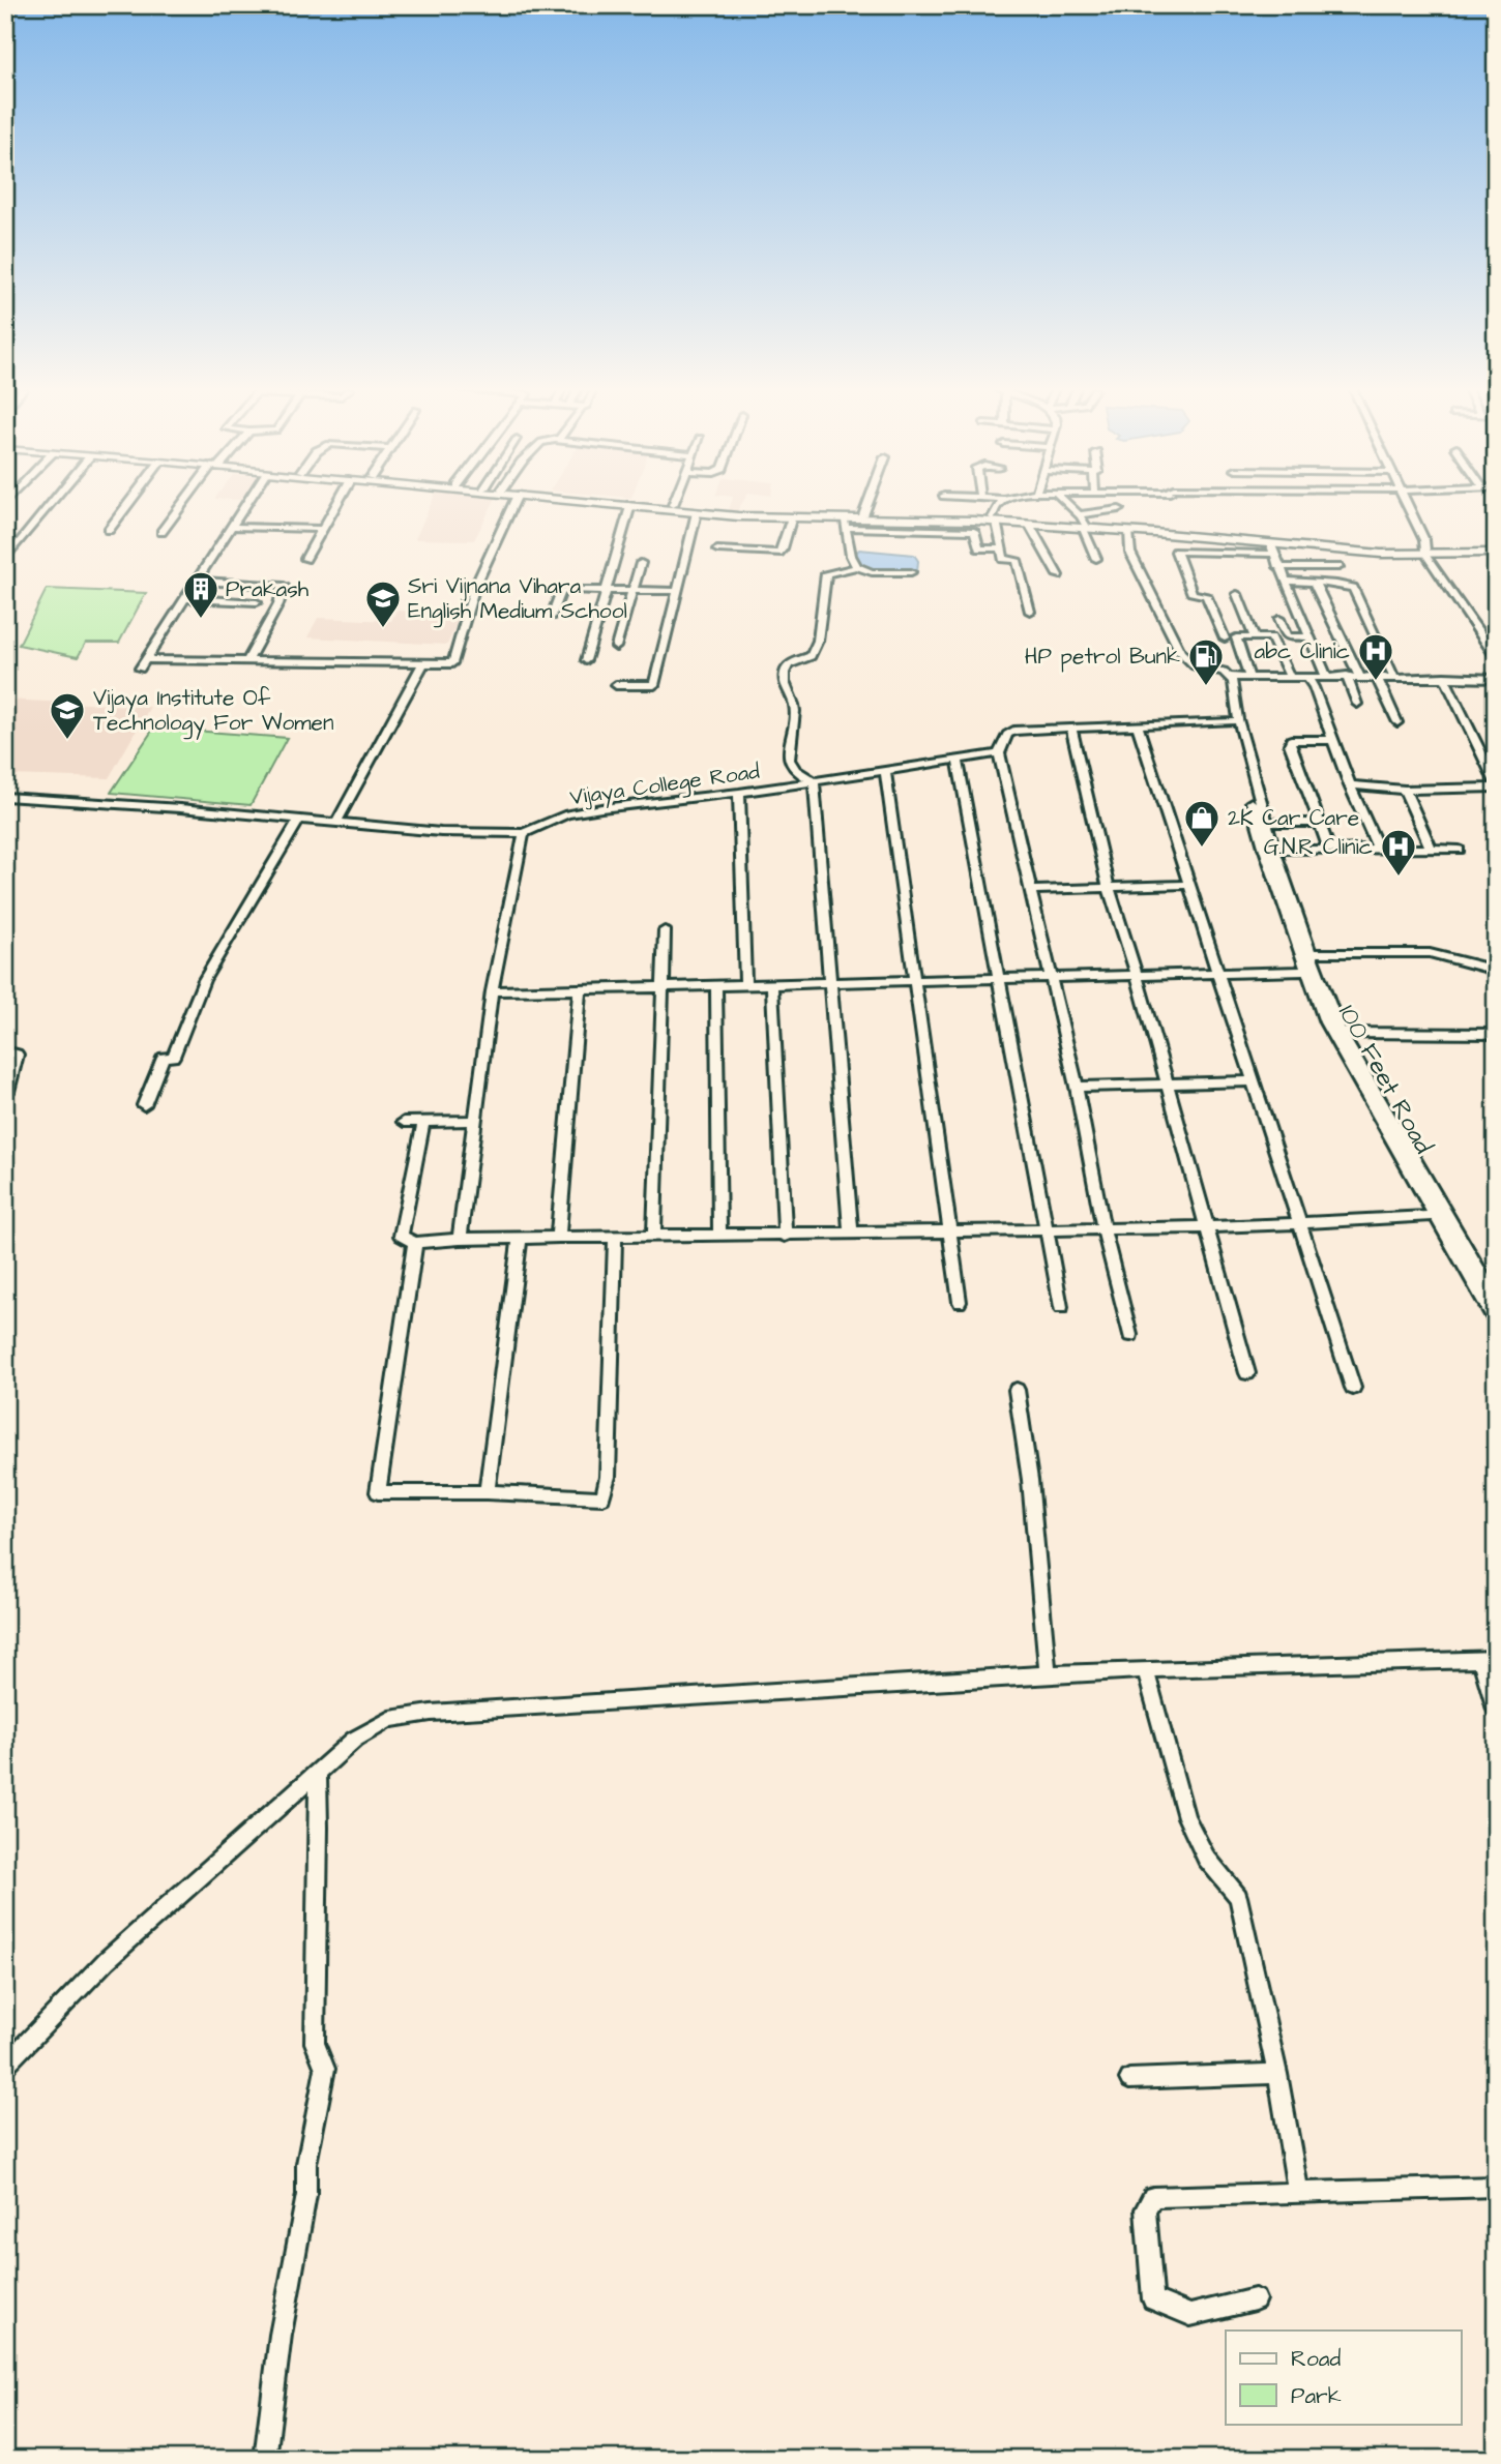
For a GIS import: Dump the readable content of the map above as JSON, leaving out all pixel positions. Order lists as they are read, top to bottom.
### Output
{
  "streets": {
    "street": ["Vijaya College Road", "100 Feet Road"]
  },
  "places": {
    "building": ["Prakash"],
    "school or university": ["Sri Vijnana Vihara English Medium School", "Vijaya Institute Of Technology For Women"],
    "hospital": ["abc Clinic", "G.N.R Clinic"],
    "fuel station": ["HP petrol Bunk"],
    "shop": ["2K Car Care"]
  },
  "legend": ["Road", "Park"]
}
